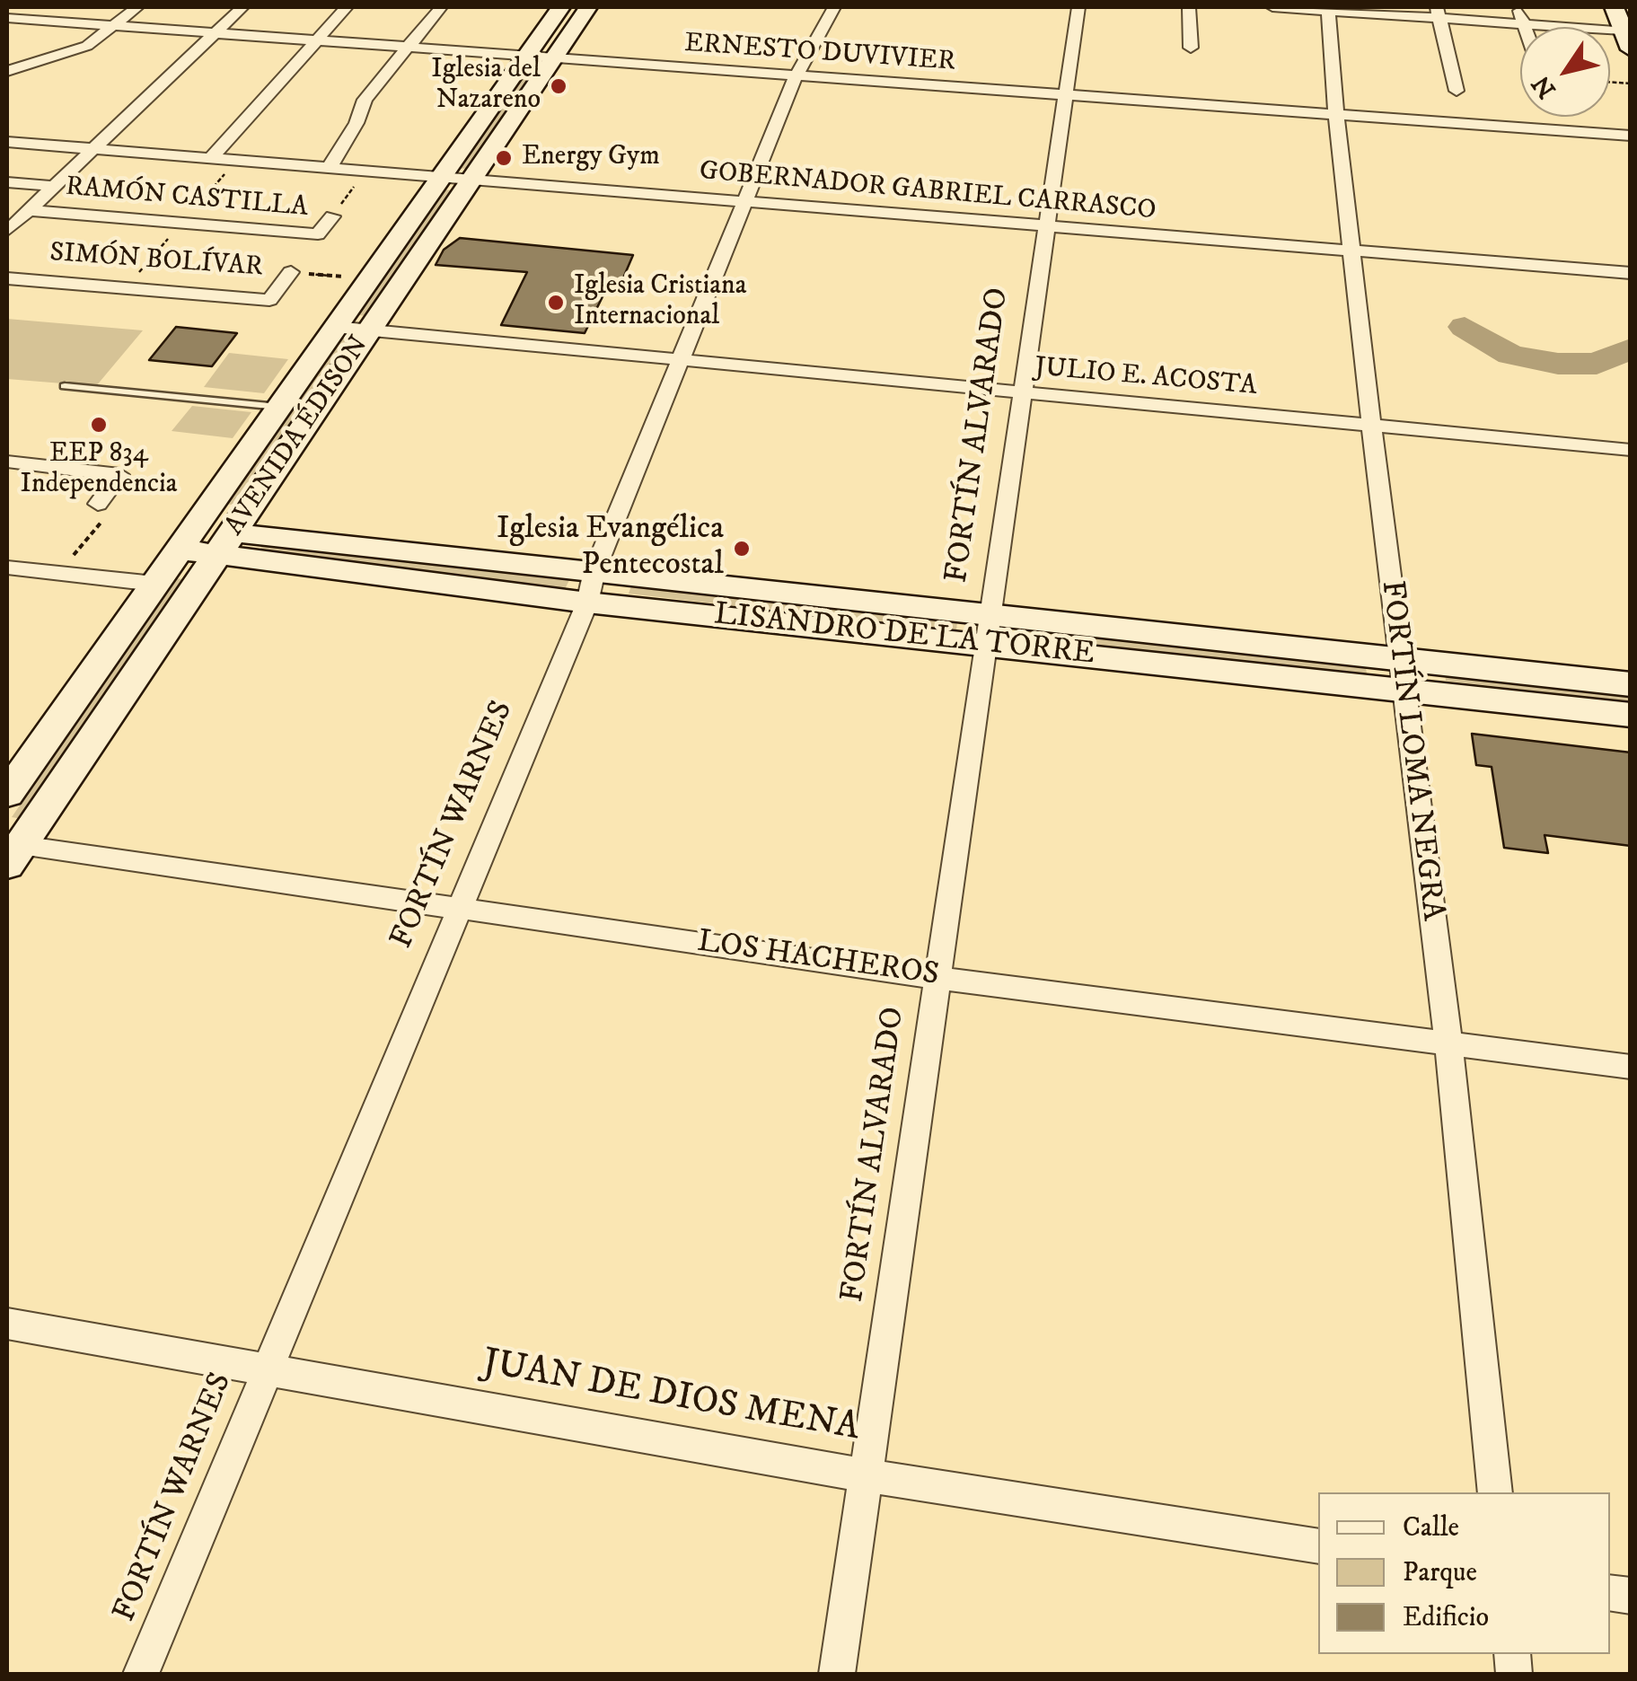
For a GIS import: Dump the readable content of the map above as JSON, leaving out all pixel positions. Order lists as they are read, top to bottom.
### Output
{
  "streets": {
    "main road": ["AVENIDA ÉDISON", "LISANDRO DE LA TORRE"],
    "street": [
      "ERNESTO DUVIVIER",
      "GOBERNADOR GABRIEL CARRASCO",
      "RAMÓN CASTILLA",
      "SIMÓN BOLÍVAR",
      "JULIO E. ACOSTA",
      "FORTÍN ALVARADO",
      "FORTÍN LOMA NEGRA",
      "FORTÍN WARNES",
      "LOS HACHEROS",
      "JUAN DE DIOS MENA"
    ]
  },
  "crossings": [
    ["ERNESTO DUVIVIER", "FORTÍN ALVARADO"],
    ["ERNESTO DUVIVIER", "AVENIDA ÉDISON"],
    ["ERNESTO DUVIVIER", "FORTÍN LOMA NEGRA"],
    ["ERNESTO DUVIVIER", "FORTÍN WARNES"],
    ["GOBERNADOR GABRIEL CARRASCO", "FORTÍN ALVARADO"],
    ["GOBERNADOR GABRIEL CARRASCO", "AVENIDA ÉDISON"],
    ["GOBERNADOR GABRIEL CARRASCO", "FORTÍN LOMA NEGRA"],
    ["GOBERNADOR GABRIEL CARRASCO", "FORTÍN WARNES"],
    ["JULIO E. ACOSTA", "FORTÍN ALVARADO"],
    ["JULIO E. ACOSTA", "AVENIDA ÉDISON"],
    ["JULIO E. ACOSTA", "FORTÍN LOMA NEGRA"],
    ["JULIO E. ACOSTA", "FORTÍN WARNES"],
    ["FORTÍN ALVARADO", "LISANDRO DE LA TORRE"],
    ["FORTÍN ALVARADO", "LOS HACHEROS"],
    ["FORTÍN ALVARADO", "JUAN DE DIOS MENA"],
    ["AVENIDA ÉDISON", "LISANDRO DE LA TORRE"],
    ["AVENIDA ÉDISON", "LOS HACHEROS"],
    ["LISANDRO DE LA TORRE", "FORTÍN LOMA NEGRA"],
    ["LISANDRO DE LA TORRE", "FORTÍN WARNES"],
    ["FORTÍN LOMA NEGRA", "LOS HACHEROS"],
    ["FORTÍN WARNES", "LOS HACHEROS"],
    ["FORTÍN WARNES", "JUAN DE DIOS MENA"]
  ],
  "places": [
    "Iglesia del Nazareno",
    "Energy Gym",
    "Iglesia Cristiana Internacional",
    "EEP 834 Independencia",
    "Iglesia Evangélica Pentecostal"
  ],
  "legend": ["Calle", "Parque", "Edificio"],
  "north": "bottom left"
}
